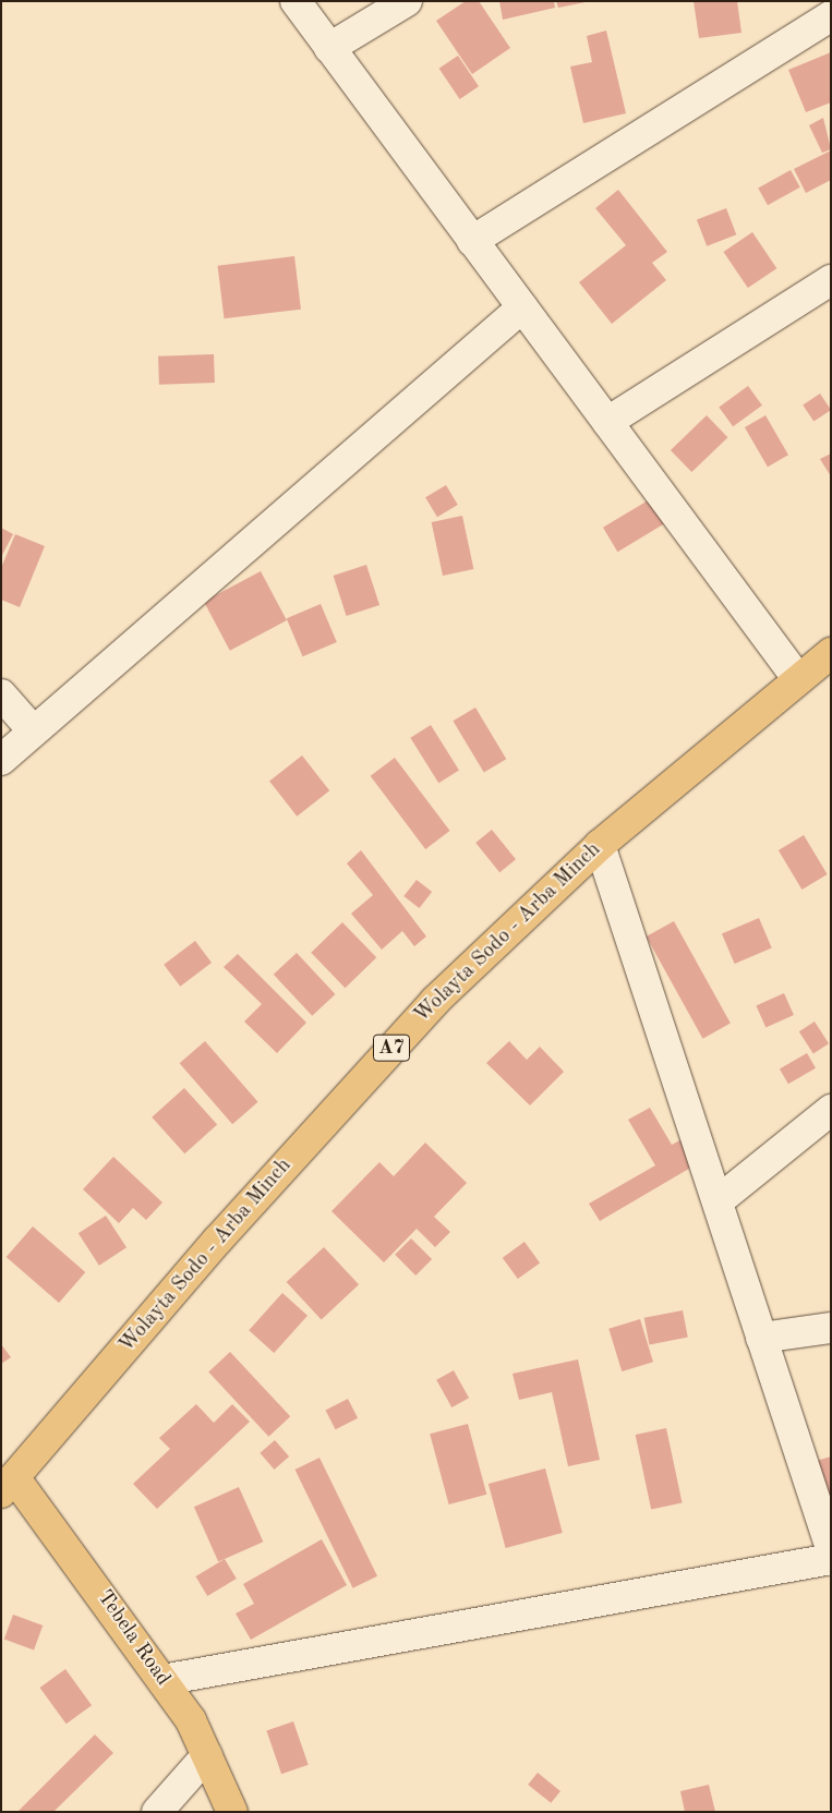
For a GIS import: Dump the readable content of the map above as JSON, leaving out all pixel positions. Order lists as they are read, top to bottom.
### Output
{
  "streets": {
    "main road": ["Wolayta Sodo - Arba Minch", "A7", "Tebela Road"]
  },
  "crossings": [
    ["Wolayta Sodo - Arba Minch", "Tebela Road"]
  ]
}
